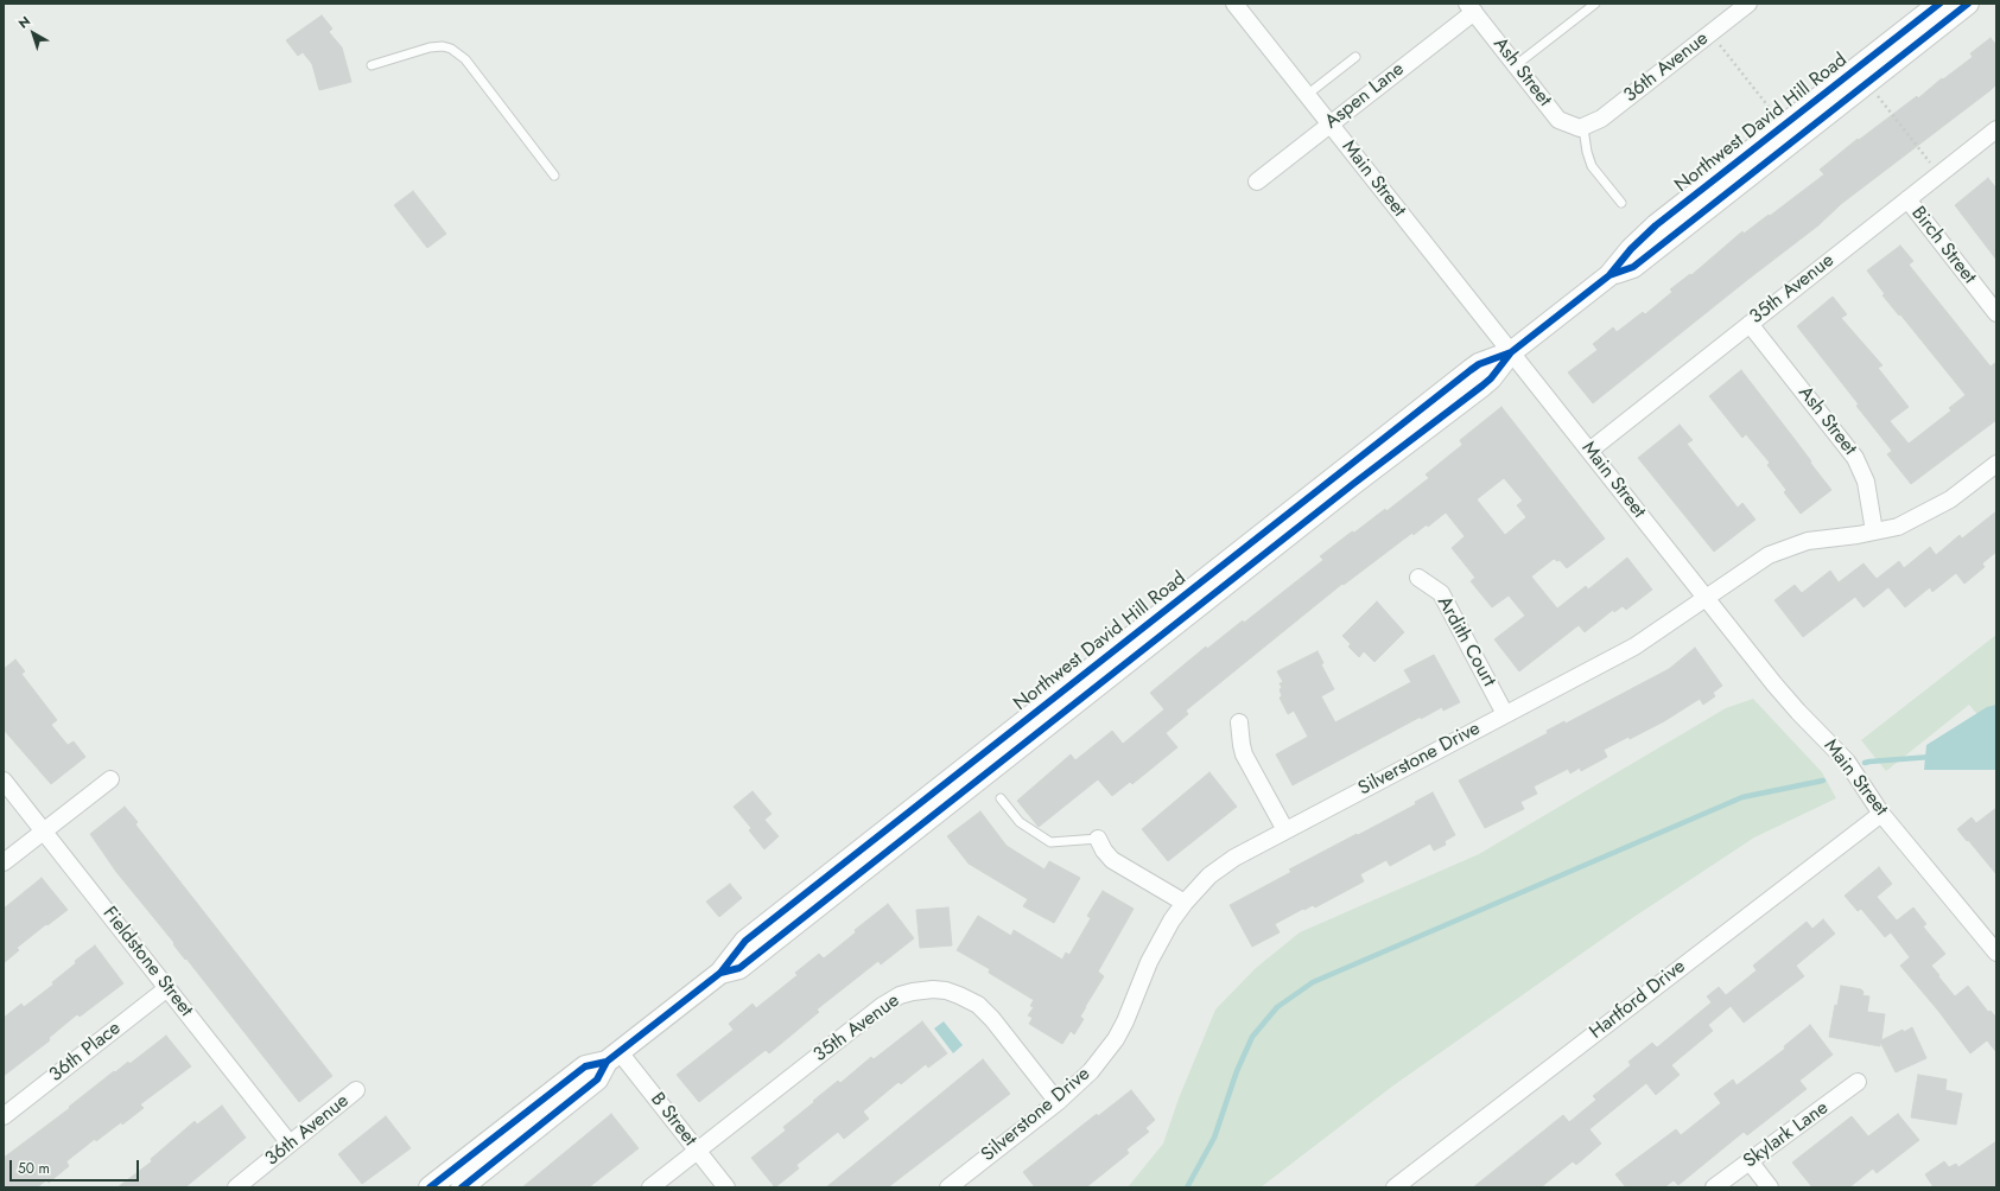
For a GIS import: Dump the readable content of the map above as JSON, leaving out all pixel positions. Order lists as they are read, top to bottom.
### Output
{
  "streets": {
    "street": [
      "36th Avenue",
      "Ash Street",
      "Aspen Lane",
      "Northwest David Hill Road",
      "Main Street",
      "Birch Street",
      "35th Avenue",
      "Ardith Court",
      "Silverstone Drive",
      "Fieldstone Street",
      "Hartford Drive",
      "36th Place",
      "B Street",
      "Skylark Lane"
    ]
  },
  "crossings": [
    ["36th Avenue", "Ash Street"],
    ["36th Avenue", "Fieldstone Street"],
    ["Ash Street", "Aspen Lane"],
    ["Ash Street", "35th Avenue"],
    ["Ash Street", "Silverstone Drive"],
    ["Aspen Lane", "Main Street"],
    ["Northwest David Hill Road", "Main Street"],
    ["Northwest David Hill Road", "B Street"],
    ["Main Street", "35th Avenue"],
    ["Main Street", "Silverstone Drive"],
    ["Main Street", "Hartford Drive"],
    ["Birch Street", "35th Avenue"],
    ["35th Avenue", "Silverstone Drive"],
    ["35th Avenue", "B Street"],
    ["Ardith Court", "Silverstone Drive"],
    ["Fieldstone Street", "36th Place"]
  ],
  "scale_bar": "50 m",
  "north": "top left"
}
